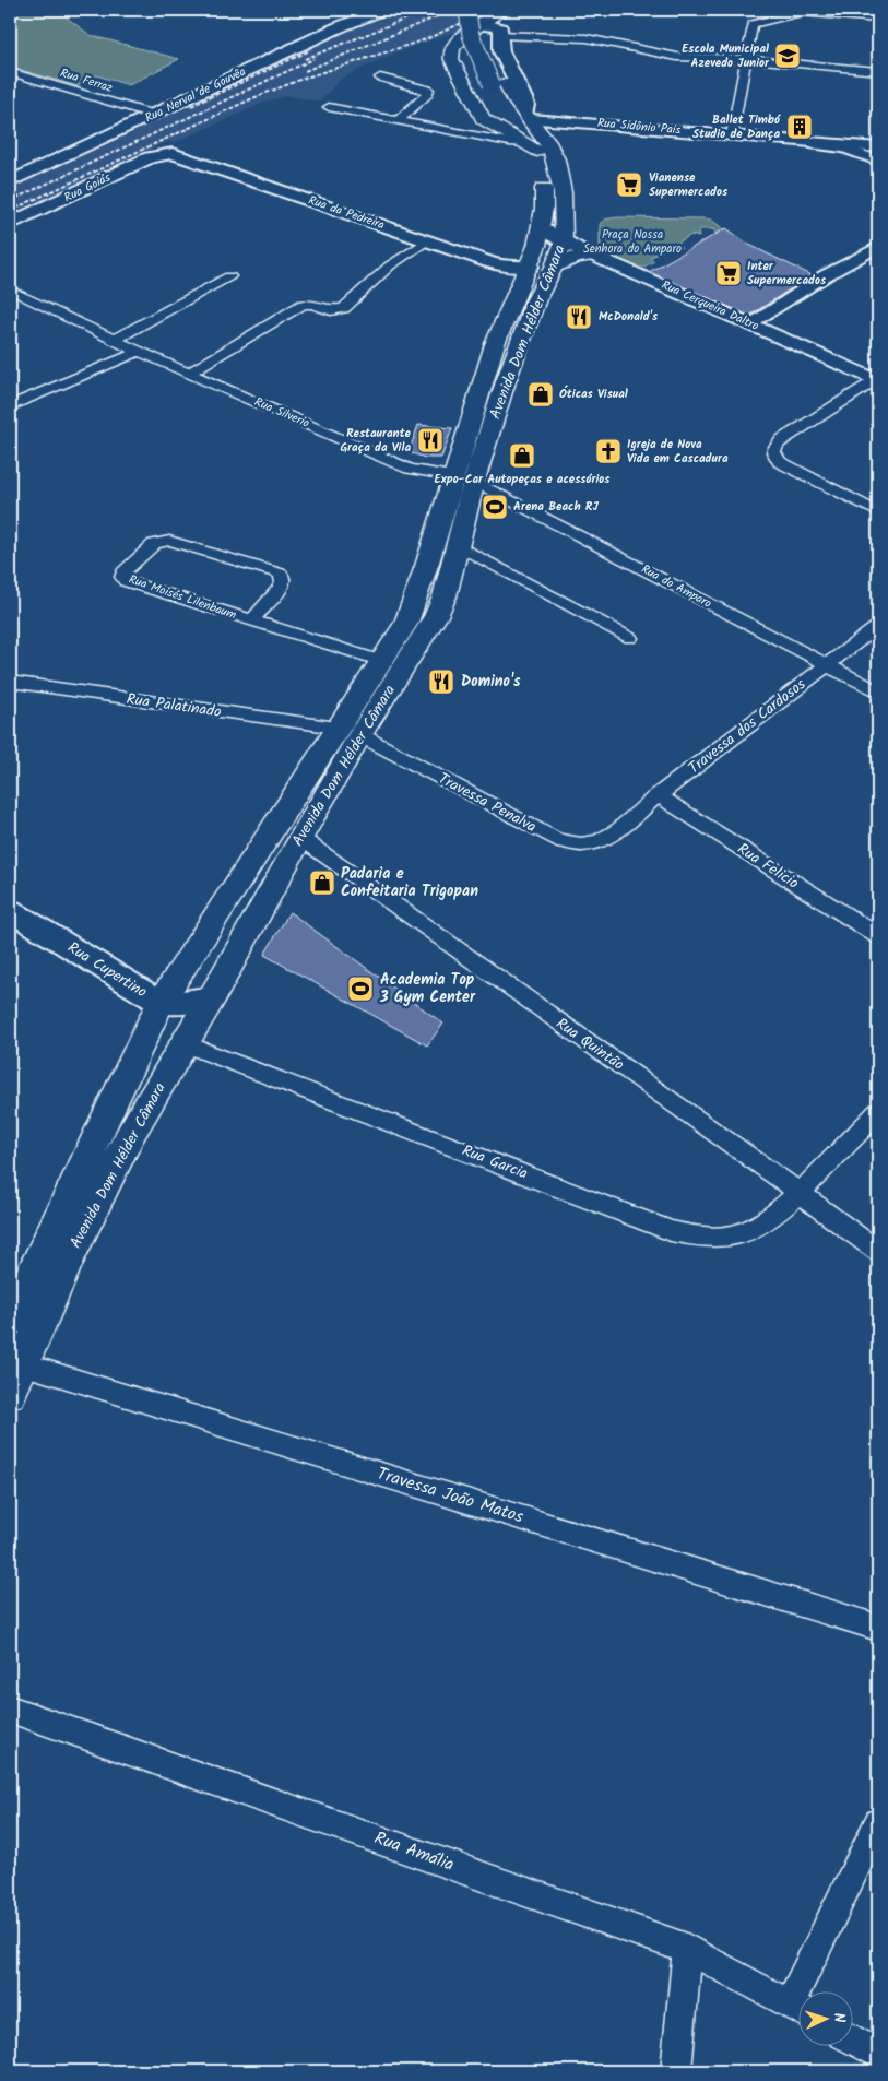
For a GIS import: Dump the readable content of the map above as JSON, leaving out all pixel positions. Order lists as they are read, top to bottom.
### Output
{
  "streets": {
    "main road": [
      "Rua Nerval de Gouvêa",
      "Rua Sidônio Pais",
      "Rua Goiás",
      "Rua da Pedreira",
      "Rua Cerqueira Daltro",
      "Avenida Dom Hélder Câmara",
      "Rua Cupertino"
    ],
    "street": [
      "Rua Ferraz",
      "Rua Silverio",
      "Rua do Amparo",
      "Rua Moisés Lilenbaum",
      "Rua Palatinado",
      "Travessa dos Cardosos",
      "Travessa Penalva",
      "Rua Felicio",
      "Rua Quintão",
      "Rua Garcia",
      "Travessa João Matos",
      "Rua Amália"
    ]
  },
  "crossings": [
    ["Rua Ferraz", "Rua Nerval de Gouvêa"],
    ["Rua Sidônio Pais", "Avenida Dom Hélder Câmara"],
    ["Rua Goiás", "Rua da Pedreira"],
    ["Rua da Pedreira", "Avenida Dom Hélder Câmara"],
    ["Rua Cerqueira Daltro", "Avenida Dom Hélder Câmara"],
    ["Avenida Dom Hélder Câmara", "Rua Silverio"],
    ["Avenida Dom Hélder Câmara", "Rua do Amparo"],
    ["Avenida Dom Hélder Câmara", "Rua Moisés Lilenbaum"],
    ["Avenida Dom Hélder Câmara", "Rua Palatinado"],
    ["Avenida Dom Hélder Câmara", "Travessa Penalva"],
    ["Avenida Dom Hélder Câmara", "Rua Cupertino"],
    ["Avenida Dom Hélder Câmara", "Rua Quintão"],
    ["Avenida Dom Hélder Câmara", "Rua Garcia"],
    ["Avenida Dom Hélder Câmara", "Travessa João Matos"],
    ["Rua Silverio", "Rua do Amparo"],
    ["Rua do Amparo", "Travessa dos Cardosos"],
    ["Rua Palatinado", "Travessa Penalva"],
    ["Travessa dos Cardosos", "Travessa Penalva"],
    ["Travessa dos Cardosos", "Rua Felicio"],
    ["Rua Quintão", "Rua Garcia"]
  ],
  "parks": ["Praça Nossa Senhora do Amparo"],
  "places": {
    "school or university": ["Escola Municipal Azevedo Junior"],
    "building": ["Ballet Timbó Studio de Dança"],
    "supermarket": ["Vianense Supermercados", "Inter Supermercados"],
    "restaurant": ["McDonald's", "Restaurante Graça da Vila", "Domino's"],
    "shop": ["Óticas Visual", "Expo-Car Autopeças e acessórios", "Padaria e Confeitaria Trigopan"],
    "church": ["Igreja de Nova Vida em Cascadura"],
    "sports": ["Arena Beach RJ", "Academia Top 3 Gym Center"]
  },
  "north": "right"
}
